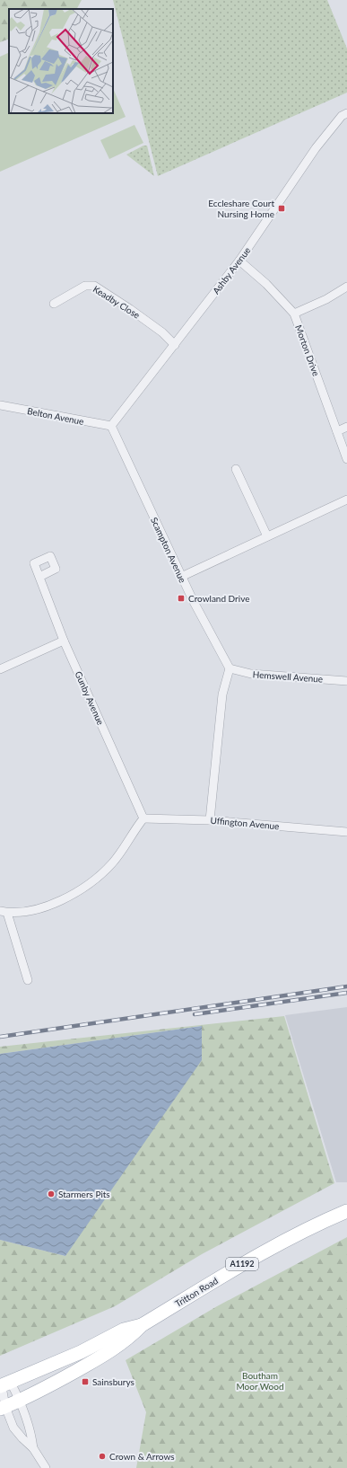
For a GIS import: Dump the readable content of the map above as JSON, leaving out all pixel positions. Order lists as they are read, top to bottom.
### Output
{
  "streets": {
    "main road": ["A1192", "Tritton Road"],
    "street": [
      "Ashby Avenue",
      "Keadby Close",
      "Morton Drive",
      "Belton Avenue",
      "Scampton Avenue",
      "Hemswell Avenue",
      "Gunby Avenue",
      "Uffington Avenue"
    ]
  },
  "crossings": [
    ["Ashby Avenue", "Keadby Close"],
    ["Ashby Avenue", "Morton Drive"],
    ["Ashby Avenue", "Belton Avenue"],
    ["Ashby Avenue", "Scampton Avenue"],
    ["Belton Avenue", "Scampton Avenue"],
    ["Scampton Avenue", "Hemswell Avenue"],
    ["Gunby Avenue", "Uffington Avenue"]
  ],
  "parks": ["Boutham Moor Wood"],
  "places": {
    "transit": ["Eccleshare Court Nursing Home", "Crowland Drive", "Sainsburys"],
    "other": ["Starmers Pits", "Crown & Arrows"]
  }
}
